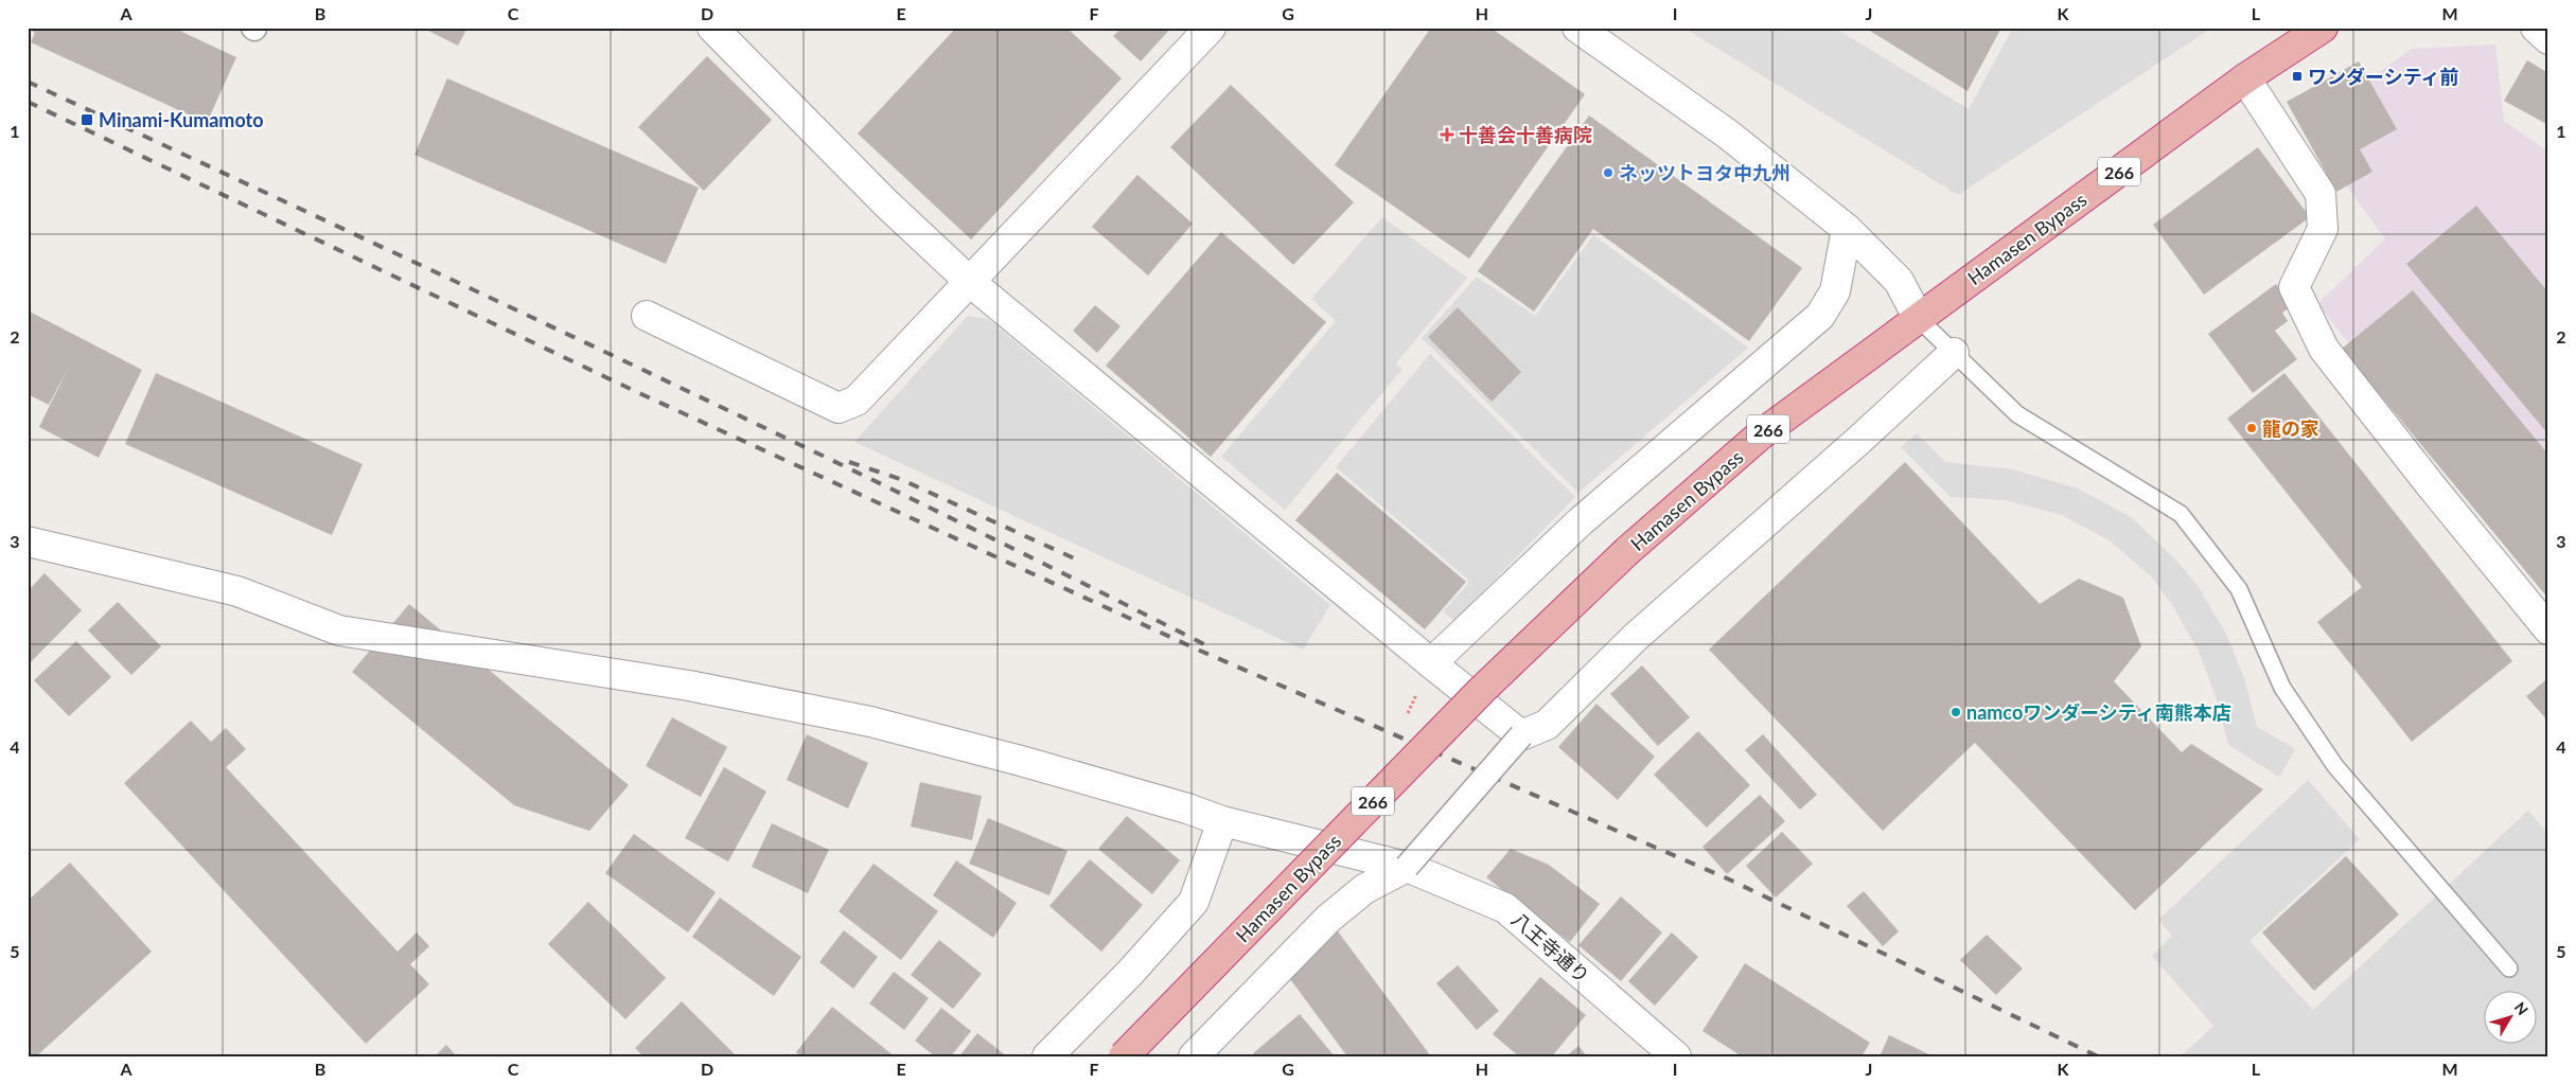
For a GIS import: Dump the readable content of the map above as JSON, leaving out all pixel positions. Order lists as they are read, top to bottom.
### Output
{
  "streets": {
    "highway": ["266", "Hamasen Bypass"],
    "street": ["八王寺通り"]
  },
  "places": {
    "transit": ["ワンダーシティ前", "Minami-Kumamoto"],
    "health": ["十善会十善病院"],
    "other": ["ネッツトヨタ中九州", "龍の家", "namcoワンダーシティ南熊本店"]
  },
  "north": "top right",
  "grid": {
    "columns": [
      "A",
      "B",
      "C",
      "D",
      "E",
      "F",
      "G",
      "H",
      "I",
      "J",
      "K",
      "L",
      "M"
    ],
    "rows": [
      "1",
      "2",
      "3",
      "4",
      "5"
    ]
  }
}
